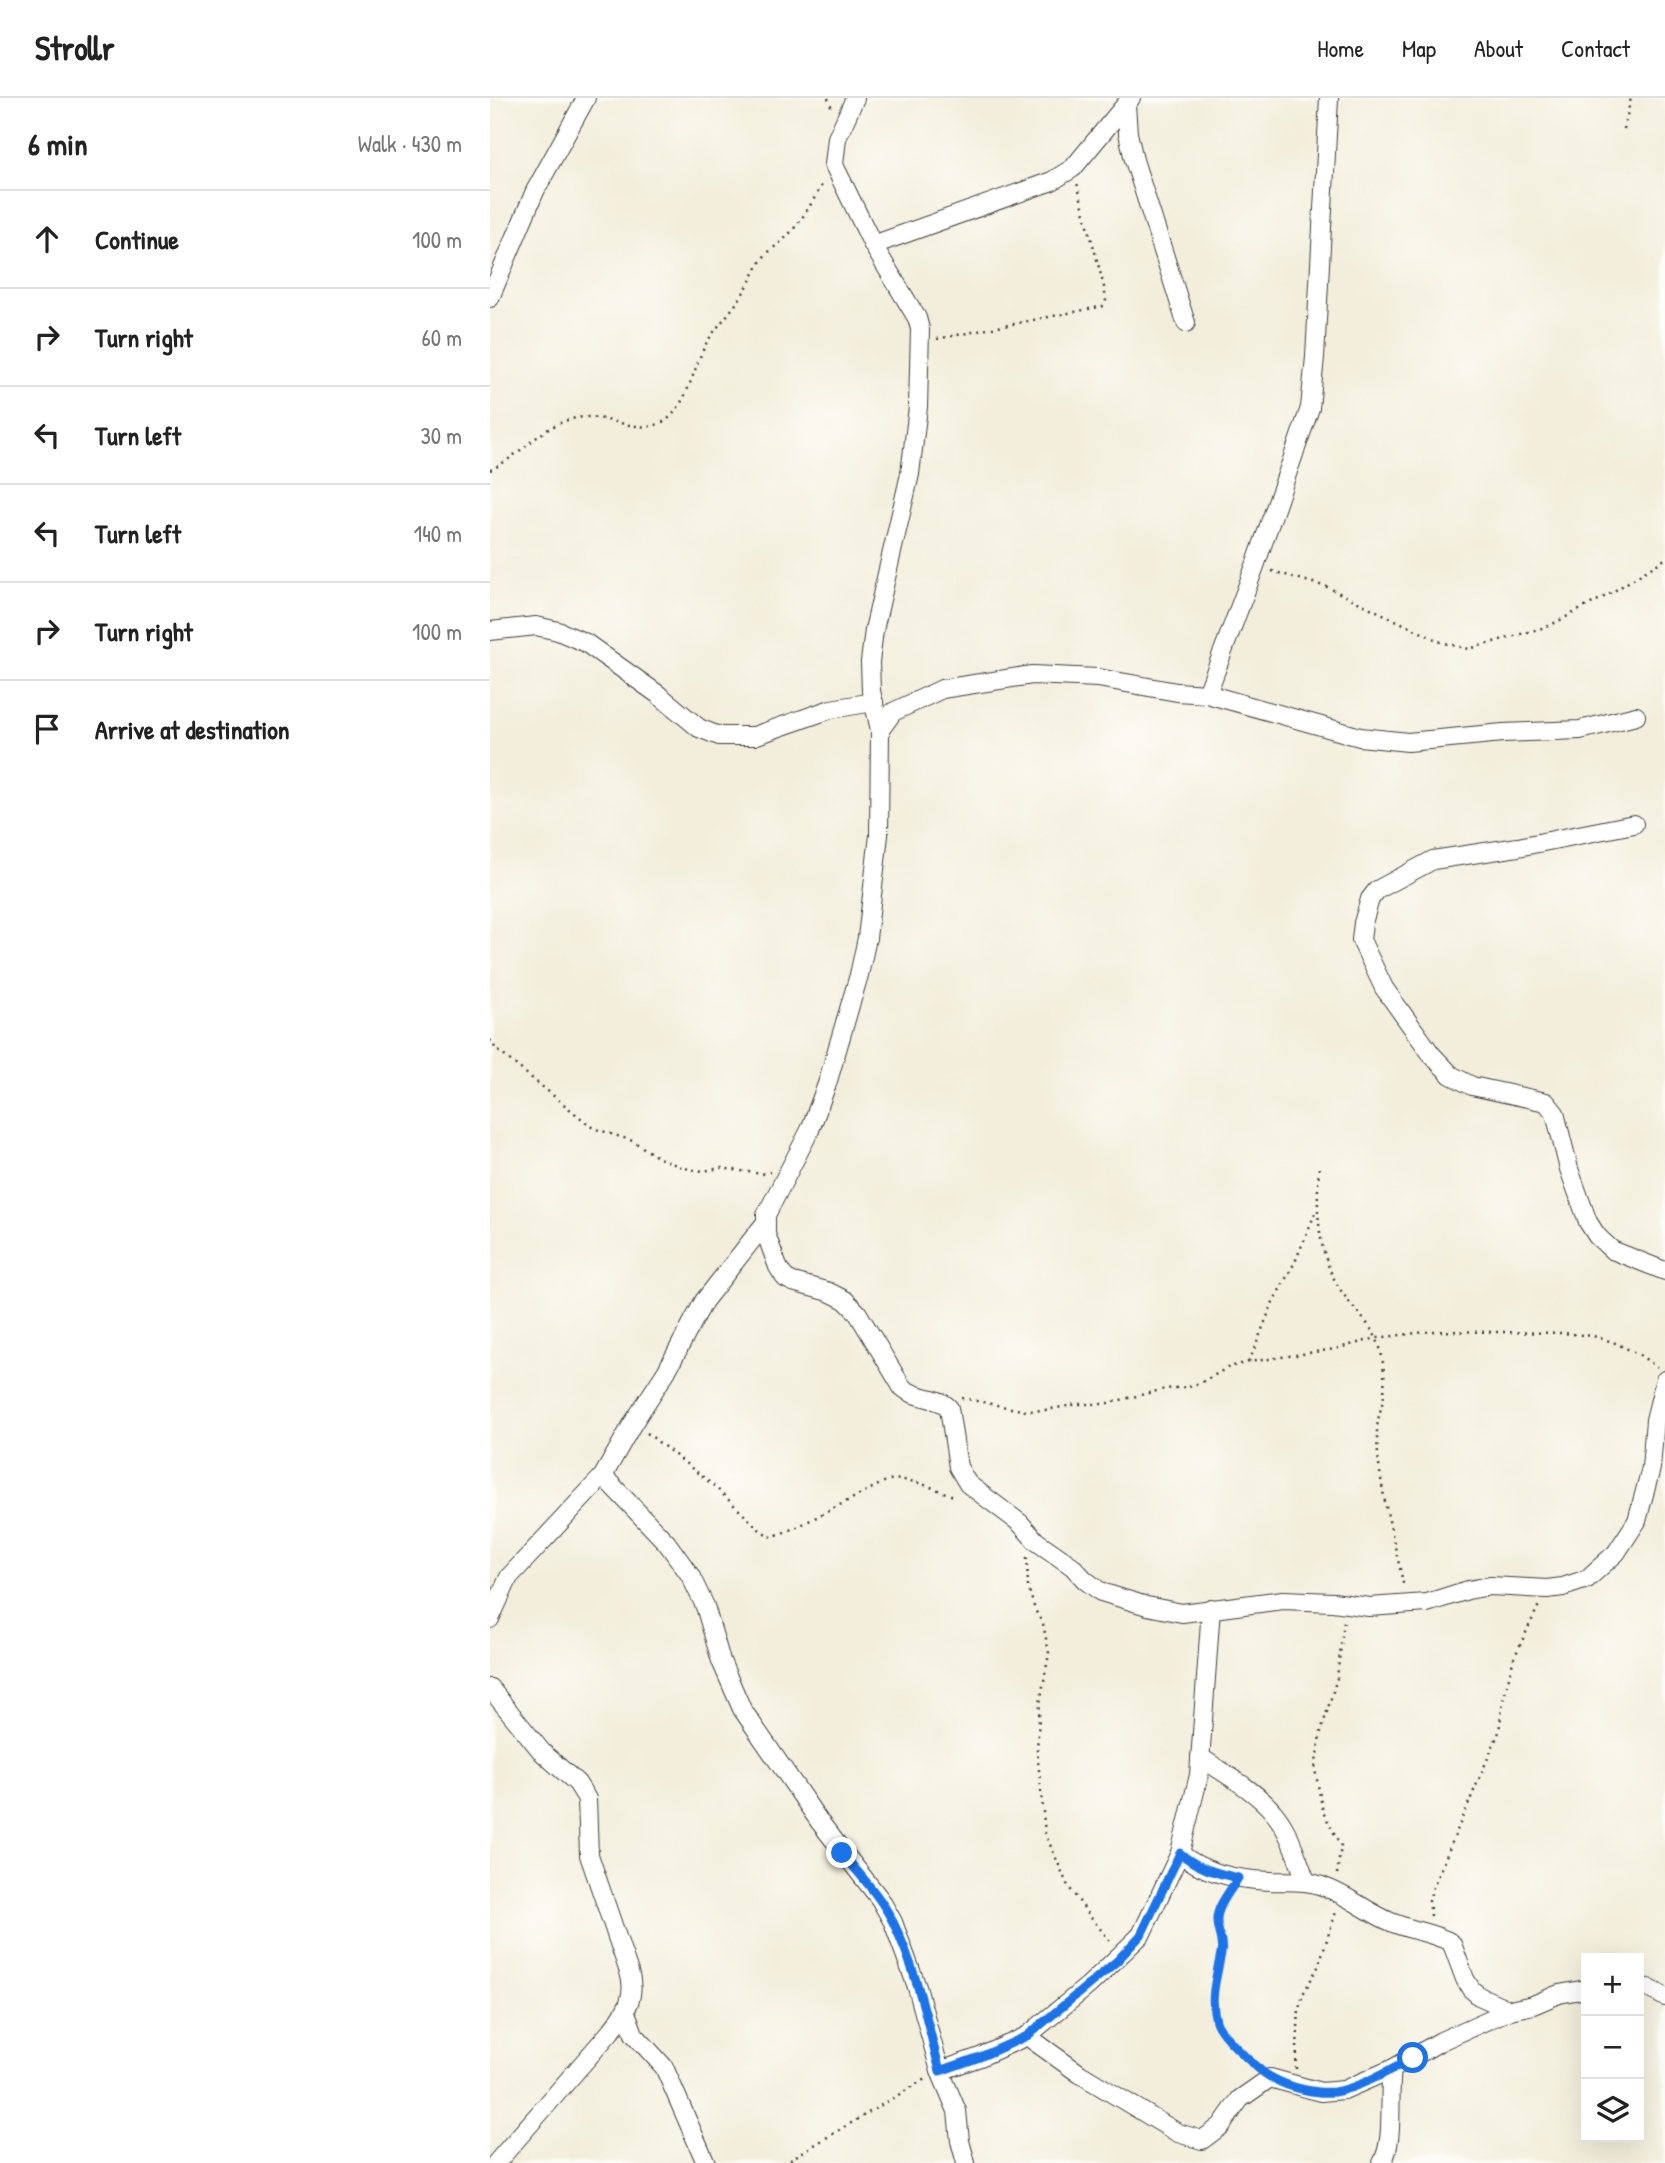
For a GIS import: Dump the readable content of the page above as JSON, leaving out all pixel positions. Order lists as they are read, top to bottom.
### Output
{
  "page": {
    "header": "Strollr",
    "nav": [
      "Home",
      "Map",
      "About",
      "Contact"
    ],
    "heading": ["6 min", "Walk · 430 m"],
    "list": [
      ["Continue", "100 m"],
      ["Turn right", "60 m"],
      ["Turn left", "30 m"],
      ["Turn left", "140 m"],
      ["Turn right", "100 m"],
      "Arrive at destination"
    ],
    "map_buttons": ["+", "−"]
  }
}
